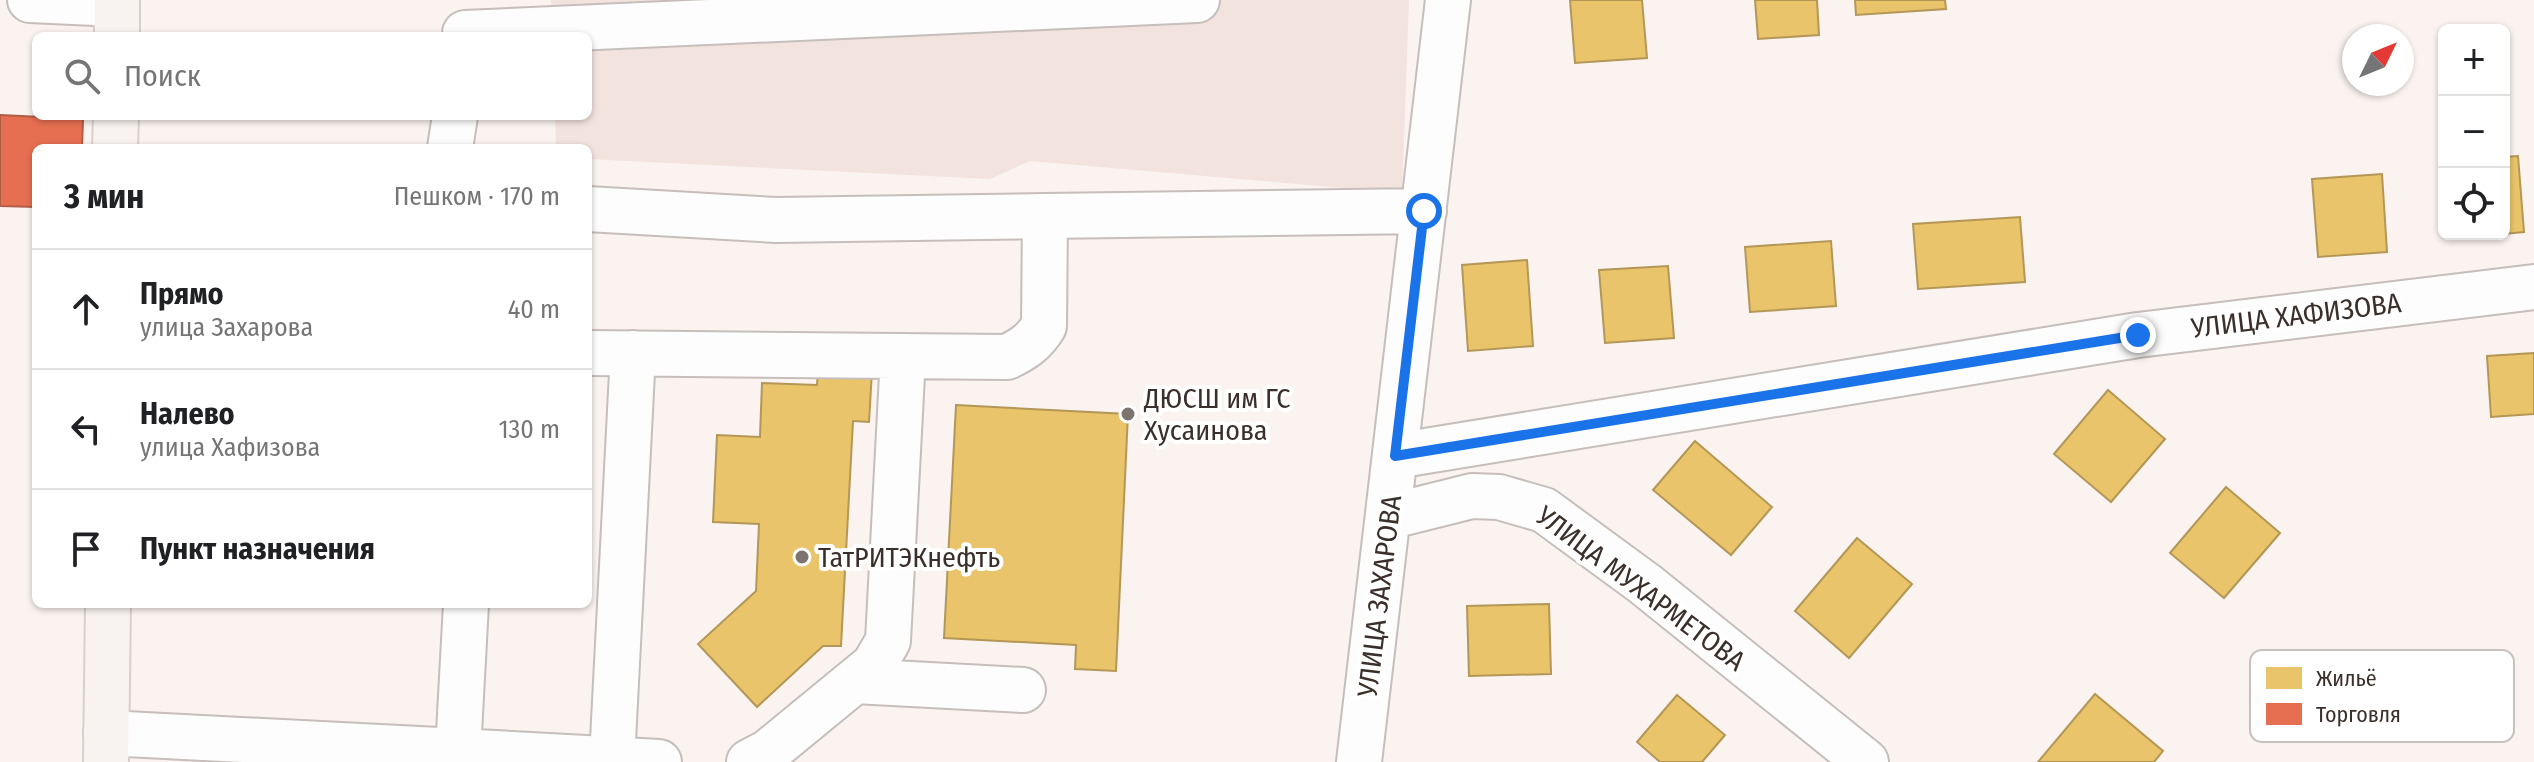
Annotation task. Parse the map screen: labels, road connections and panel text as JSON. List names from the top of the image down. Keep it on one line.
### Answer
{"streets":{"street":["УЛИЦА ХАФИЗОВА","УЛИЦА МУХАРМЕТОВА","УЛИЦА ЗАХАРОВА"]},"crossings":[["УЛИЦА ХАФИЗОВА","УЛИЦА ЗАХАРОВА"],["УЛИЦА МУХАРМЕТОВА","УЛИЦА ЗАХАРОВА"]],"places":["ДЮСШ им ГС Хусаинова","ТатРИТЭКнефть"],"legend":["Жильё","Торговля"],"north":"top right","page":{"map_buttons":["+","−"],"search":"Поиск","heading":["3 мин","Пешком · 170 m"],"list":[["Прямо","улица Захарова","40 m"],["Налево","улица Хафизова","130 m"],"Пункт назначения"]}}
